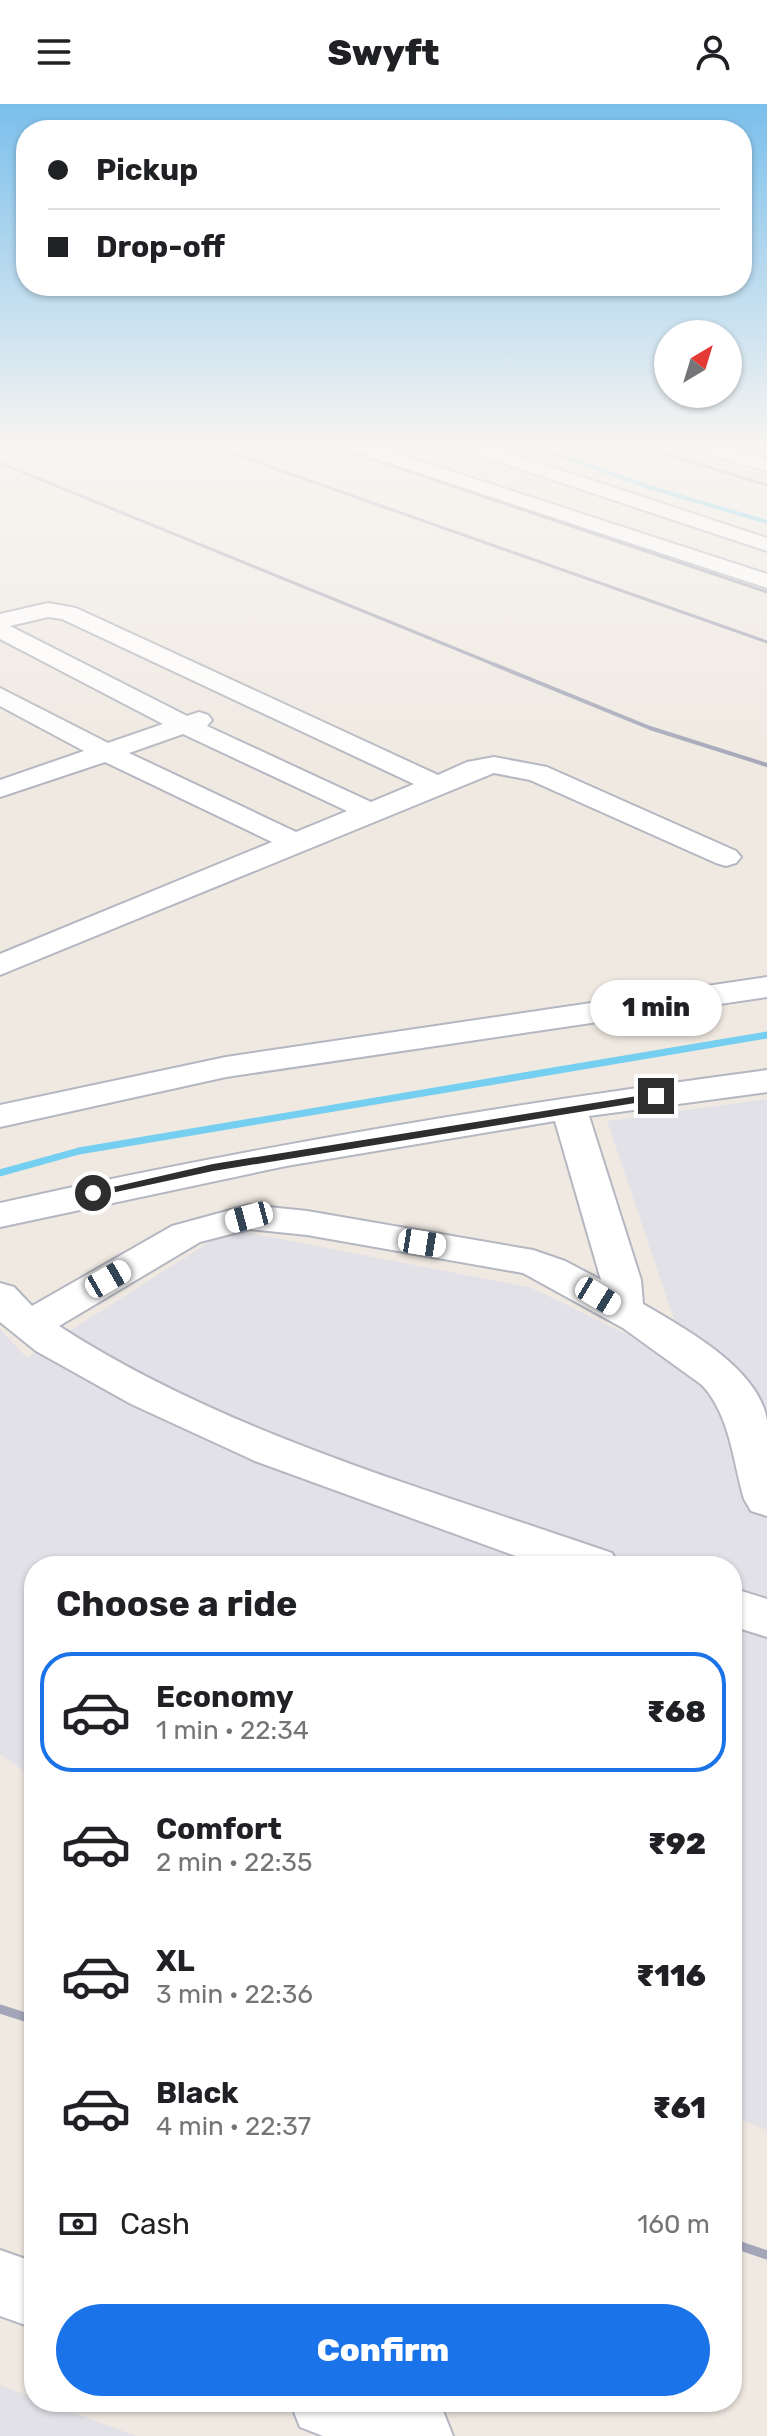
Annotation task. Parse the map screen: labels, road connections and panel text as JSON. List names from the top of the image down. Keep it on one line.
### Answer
{"north":"top right","page":{"header":"Swyft","banner":["Pickup","Drop-off"],"bubble":"1 min","heading":"Choose a ride","list":[{"name":"Economy","note":"1 min · 22:34","value":"₹68"},{"name":"Comfort","note":"2 min · 22:35","value":"₹92"},{"name":"XL","note":"3 min · 22:36","value":"₹116"},{"name":"Black","note":"4 min · 22:37","value":"₹61"}],"pay":["Cash","160 m"],"buttons":"Confirm"}}
